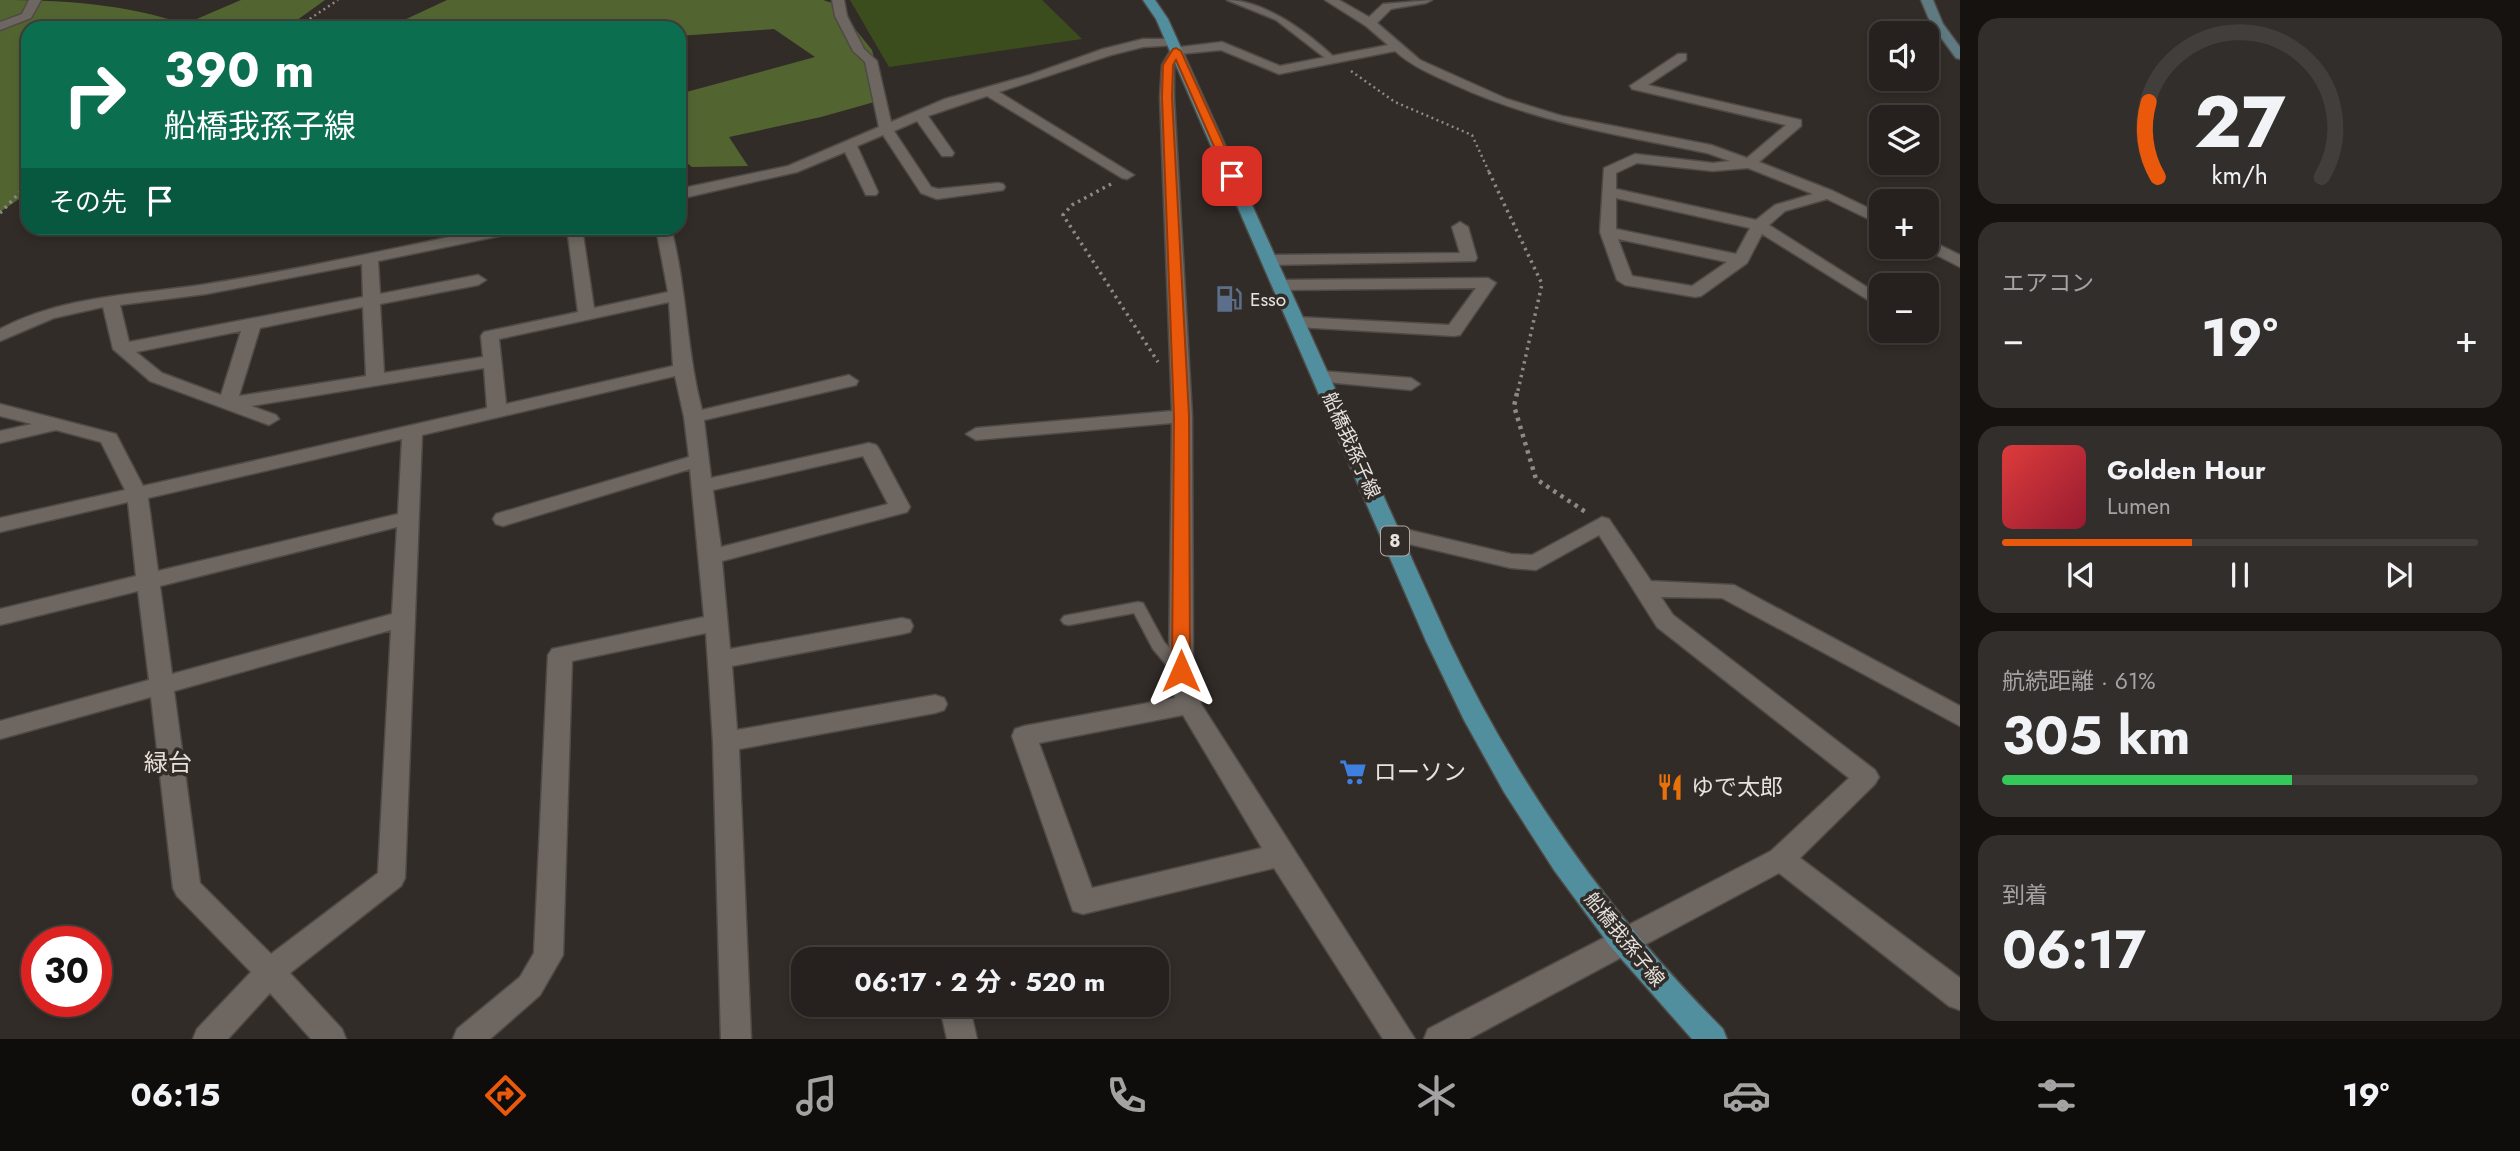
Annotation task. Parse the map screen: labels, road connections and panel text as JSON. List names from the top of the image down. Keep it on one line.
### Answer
{"streets":{"main road":["船橋我孫子線","8"]},"districts":["緑台"],"places":{"fuel station":["Esso"],"supermarket":["ローソン"],"restaurant":["ゆで太郎"]},"page":{"map_buttons":["+","−"],"turn":["390 m","船橋我孫子線"],"then":"その先","tile":["エアコン",["航続距離 · 61%","305 km"],["到着","06:17"]],"heat":["−","19°","+"],"song":["Golden Hour","Lumen"],"limit":"30","trip":"06:17 · 2 分 · 520 m","tabs":["06:15","19°"],"gauge":["27","km/h"]}}
